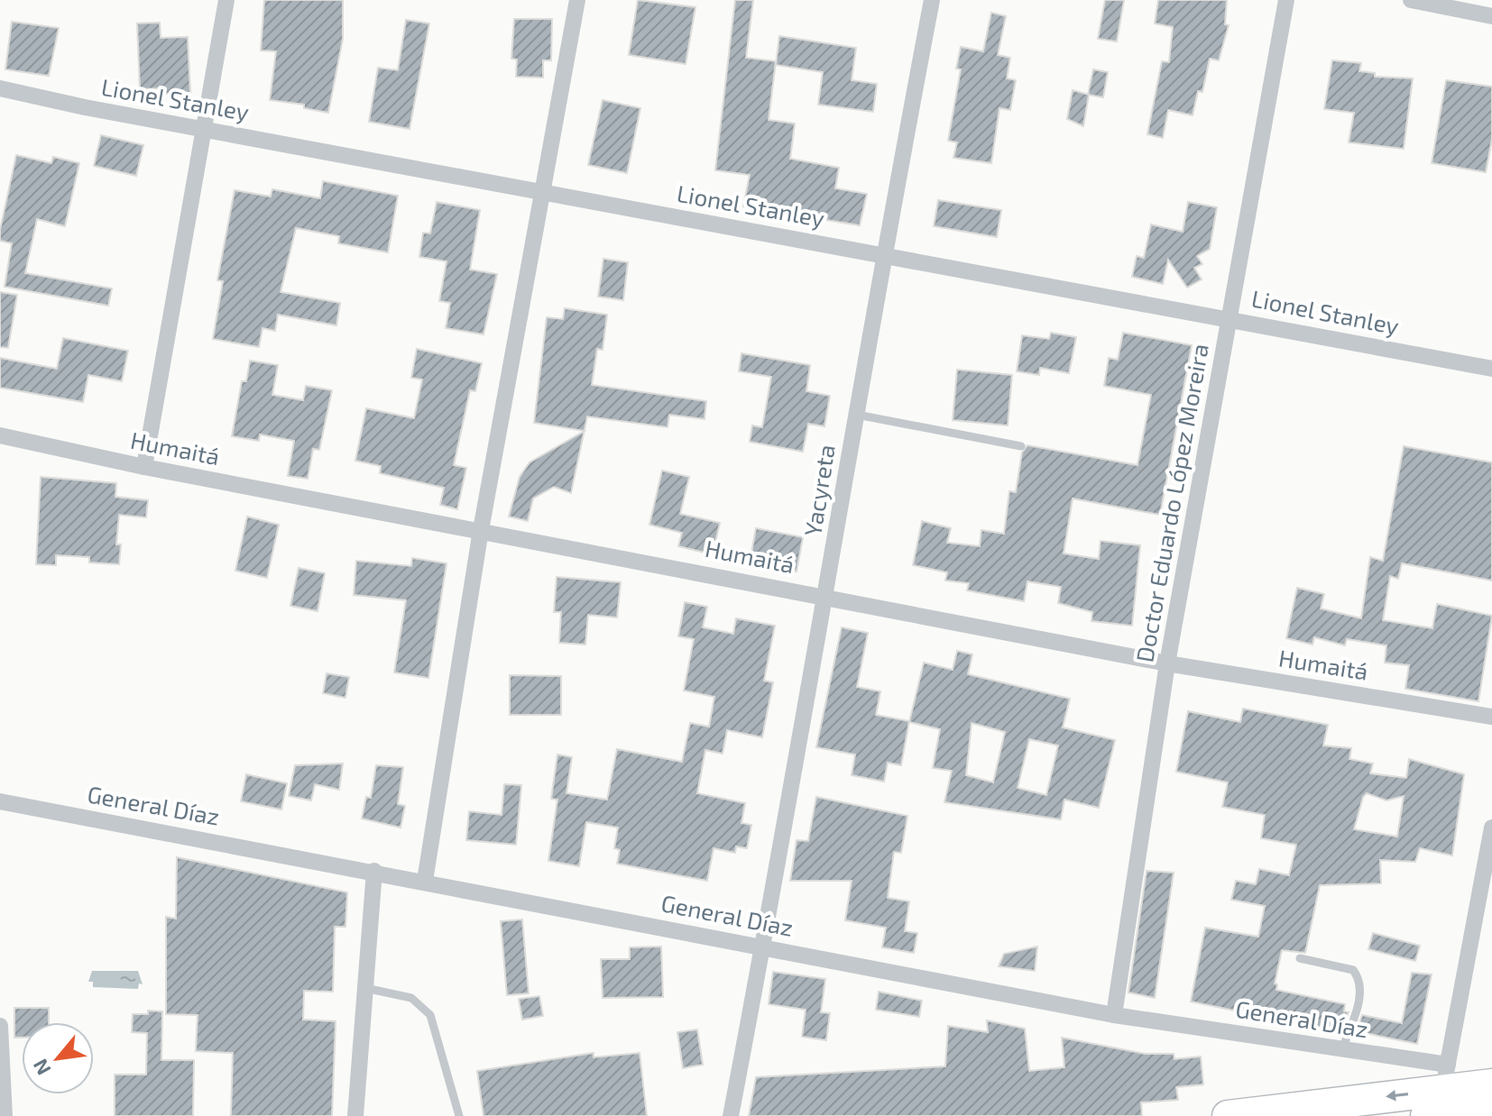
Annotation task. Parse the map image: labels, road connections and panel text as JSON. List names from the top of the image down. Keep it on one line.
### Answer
{"streets":{"street":["Lionel Stanley","Humaitá","Yacyreta","Doctor Eduardo López Moreira","General Díaz"]},"crossings":[["Lionel Stanley","Yacyreta"],["Lionel Stanley","Doctor Eduardo López Moreira"],["Humaitá","Yacyreta"],["Humaitá","Doctor Eduardo López Moreira"],["Yacyreta","General Díaz"],["Doctor Eduardo López Moreira","General Díaz"]],"north":"bottom left"}
